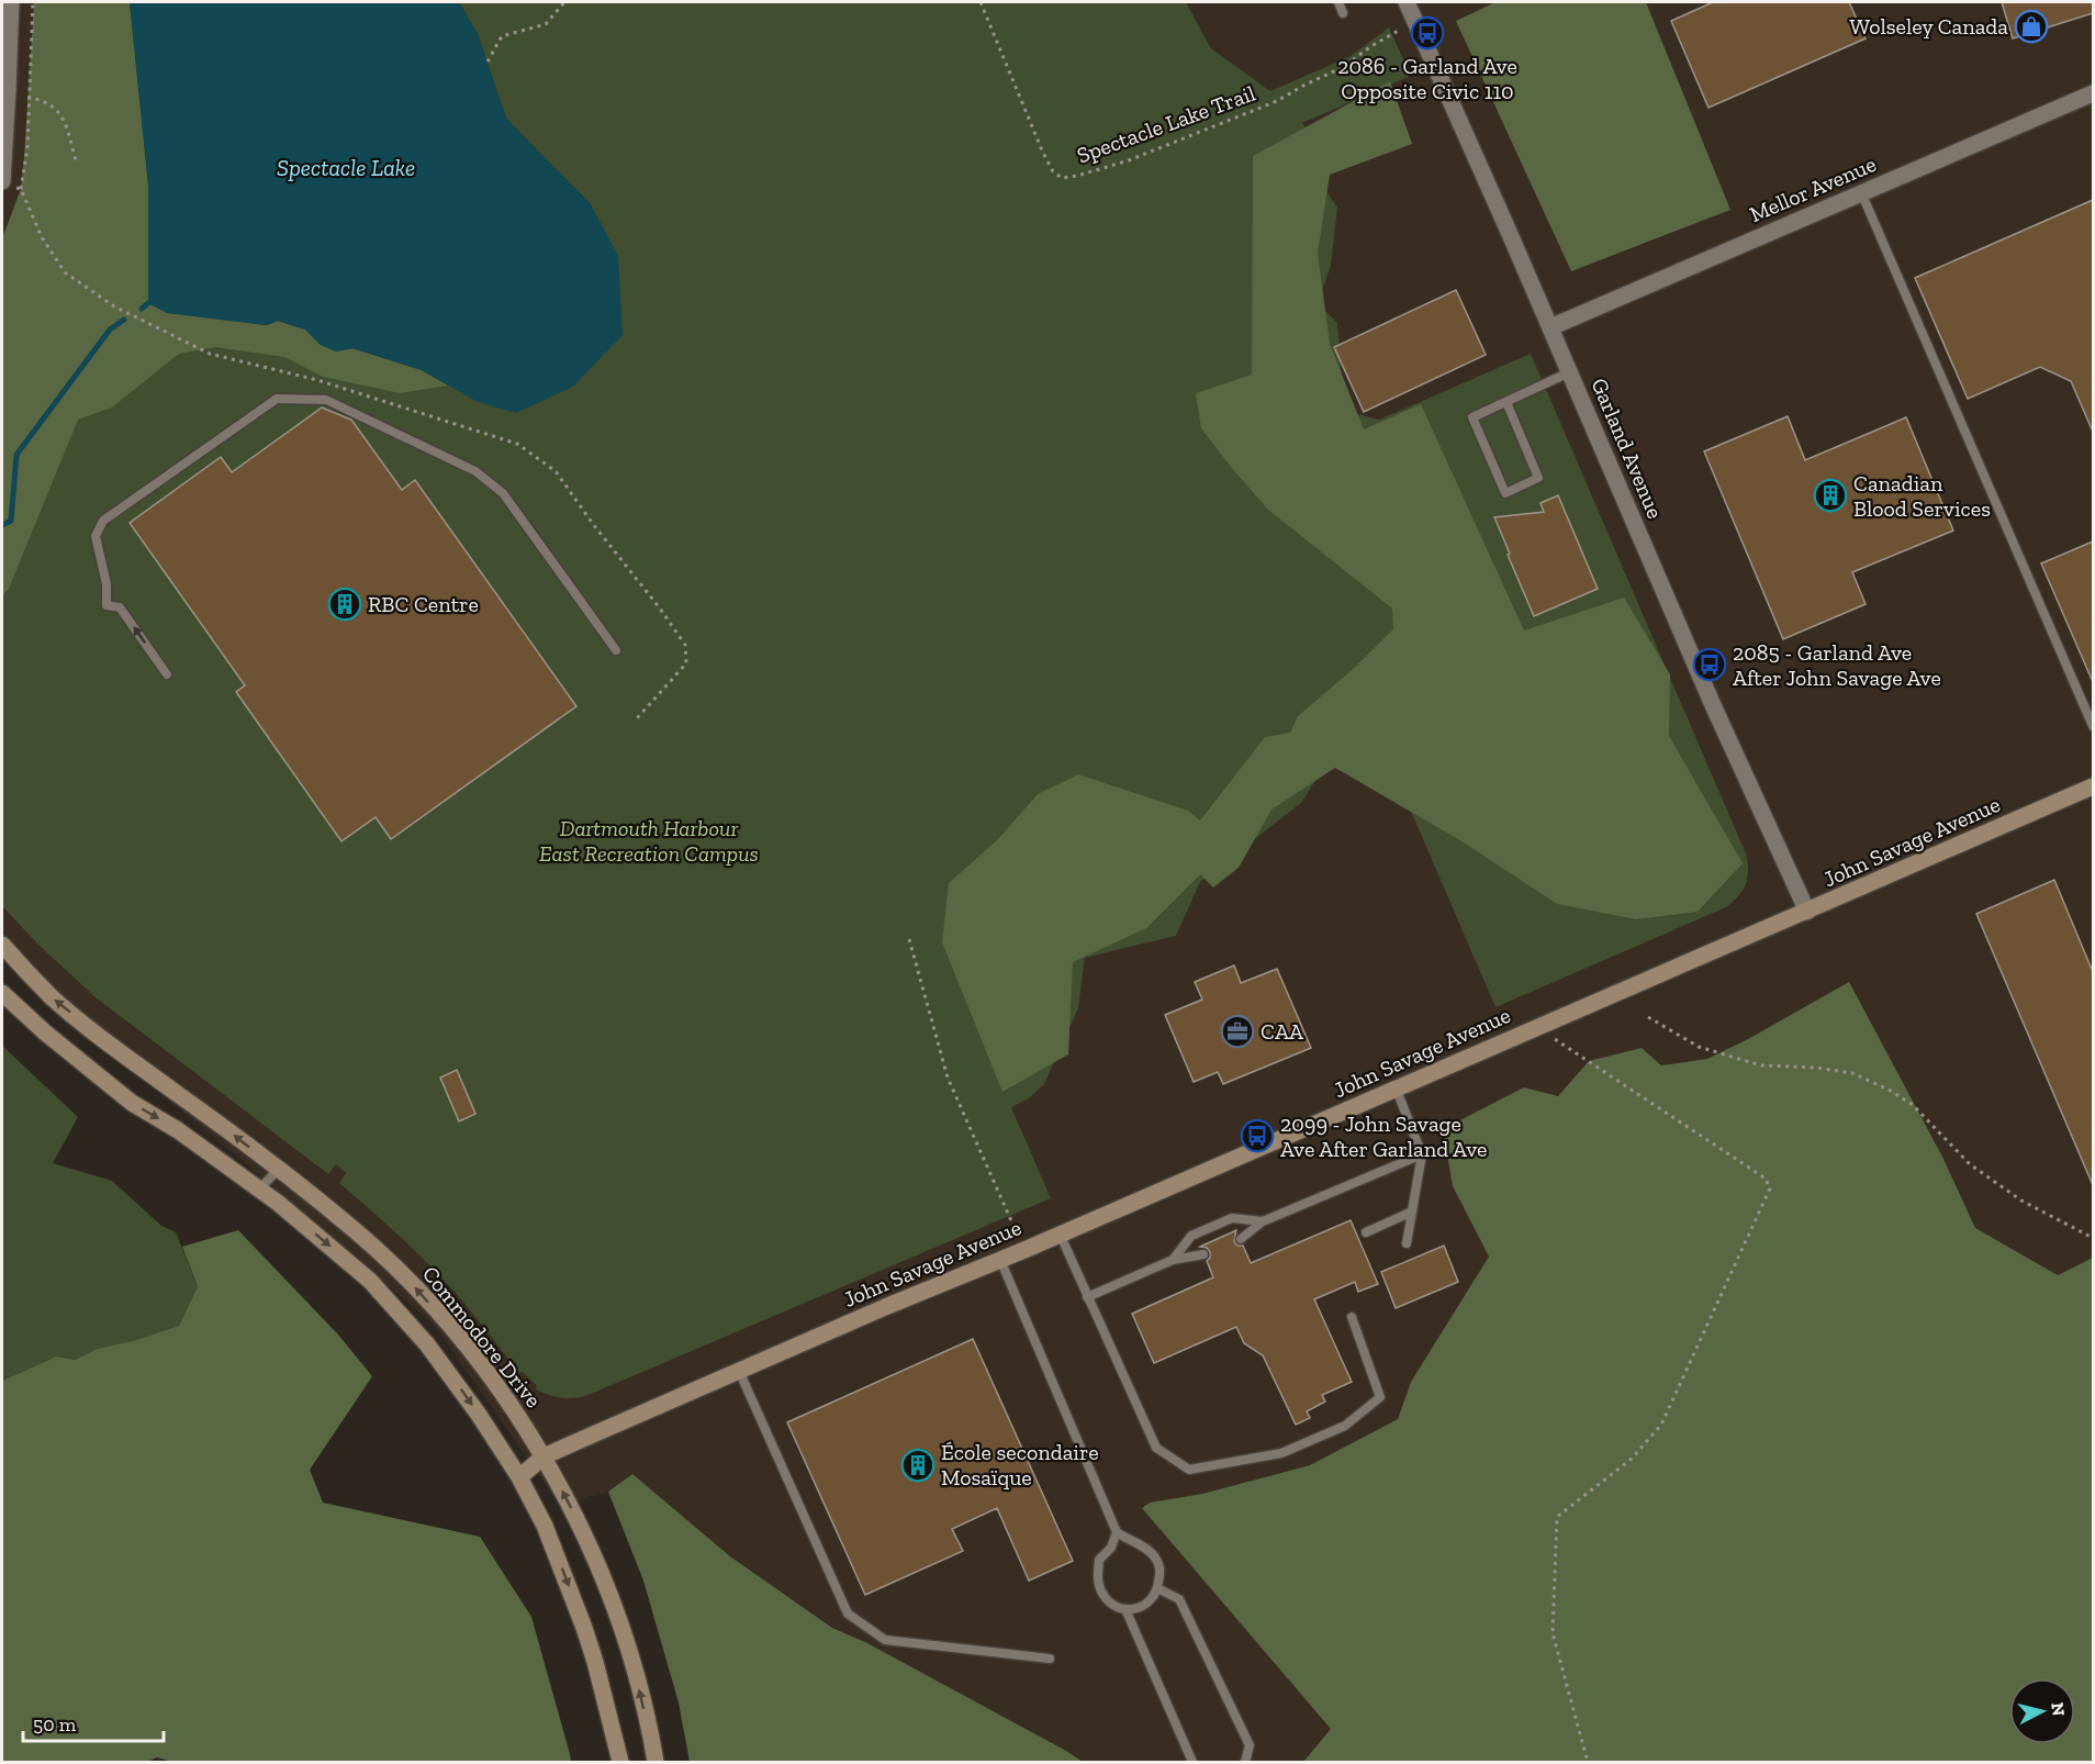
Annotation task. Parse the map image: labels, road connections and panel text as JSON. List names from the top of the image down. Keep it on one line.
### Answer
{"streets":{"main road":["John Savage Avenue","Commodore Drive"],"street":["Mellor Avenue","Garland Avenue"],"path":["Spectacle Lake Trail"]},"crossings":[["Spectacle Lake Trail","Garland Avenue"],["Mellor Avenue","Garland Avenue"],["Garland Avenue","John Savage Avenue"],["John Savage Avenue","Commodore Drive"]],"water":["Spectacle Lake"],"parks":["Dartmouth Harbour East Recreation Campus"],"places":{"shop":["Wolseley Canada"],"bus stop":["2086 - Garland Ave Opposite Civic 110","2085 - Garland Ave After John Savage Ave","2099 - John Savage Ave After Garland Ave"],"building":["Canadian Blood Services","RBC Centre","École secondaire Mosaïque"],"office":["CAA"]},"scale_bar":"50 m","north":"right"}
